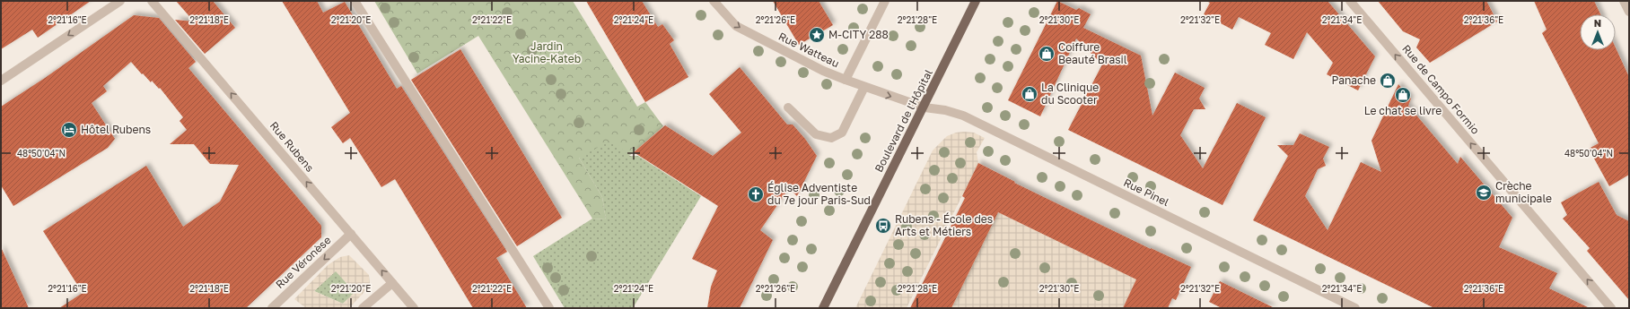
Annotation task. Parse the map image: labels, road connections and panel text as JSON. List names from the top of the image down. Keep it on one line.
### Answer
{"streets":{"main road":["Boulevard de l'Hôpital"],"street":["Rue Watteau","Rue de Campo Formio","Rue Rubens","Rue Pinel","Rue Véronèse"]},"crossings":[["Rue Watteau","Boulevard de l'Hôpital"],["Rue Watteau","Rue Pinel"],["Boulevard de l'Hôpital","Rue Pinel"],["Rue Rubens","Rue Véronèse"]],"one_way":["Rue Watteau","Rue de Campo Formio","Rue Rubens"],"parks":["Jardin Yacine-Kateb"],"places":{"place":["M-CITY 288"],"shop":["Coiffure Beauté Brasil","Panache","La Clinique du Scooter","Le chat se livre"],"hotel":["Hôtel Rubens"],"school or university":["Crèche municipale"],"church":["Église Adventiste du 7e jour Paris-Sud"],"bus stop":["Rubens - École des Arts et Métiers"]},"north":"top","coordinates":["2°21'16\"E","2°21'18\"E","2°21'20\"E","2°21'22\"E","2°21'24\"E","2°21'26\"E","2°21'28\"E","2°21'30\"E","2°21'32\"E","2°21'34\"E","2°21'36\"E","48°50'04\"N"]}
